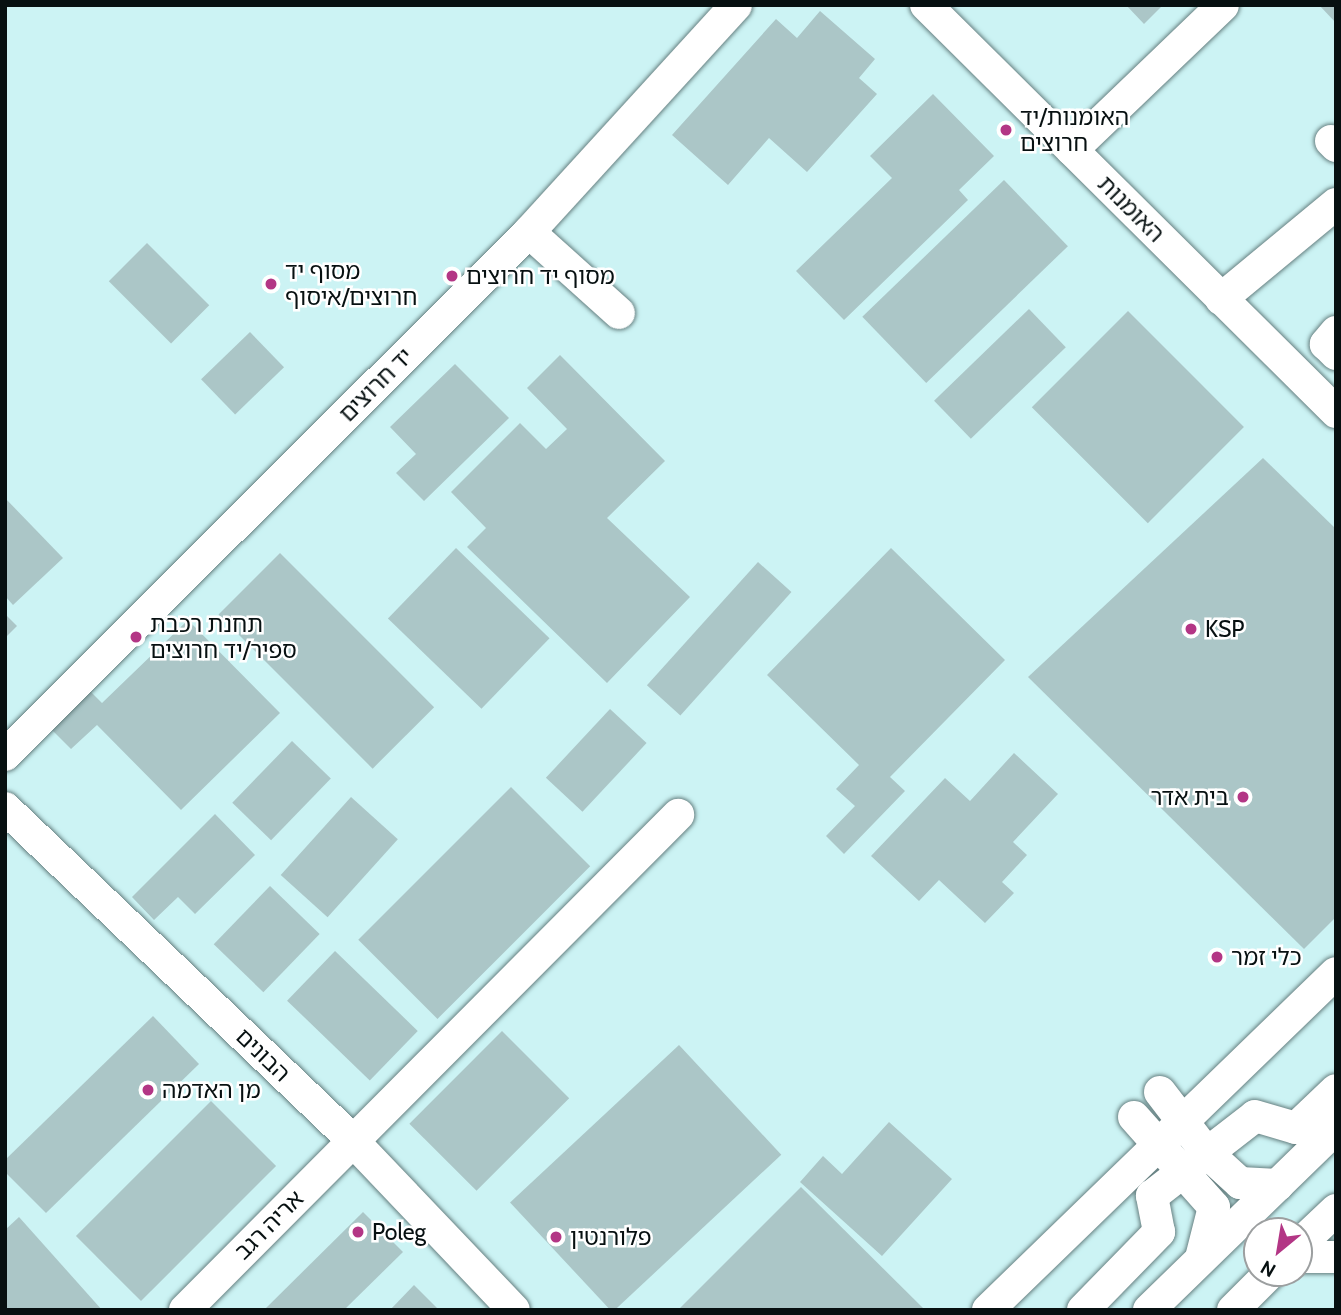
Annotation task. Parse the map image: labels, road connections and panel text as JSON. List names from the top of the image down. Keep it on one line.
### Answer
{"streets":{"street":["האומנות","יד חרוצים","הבונים","אריה רגב"]},"crossings":[["הבונים","אריה רגב"]],"places":["האומנות/יד חרוצים","מסוף יד חרוצים","מסוף יד חרוצים/איסוף","KSP","תחנת רכבת ספיר/יד חרוצים","בית אדר","כלי זמר","מן האדמה","Poleg","פלורנטין"],"north":"bottom left"}
